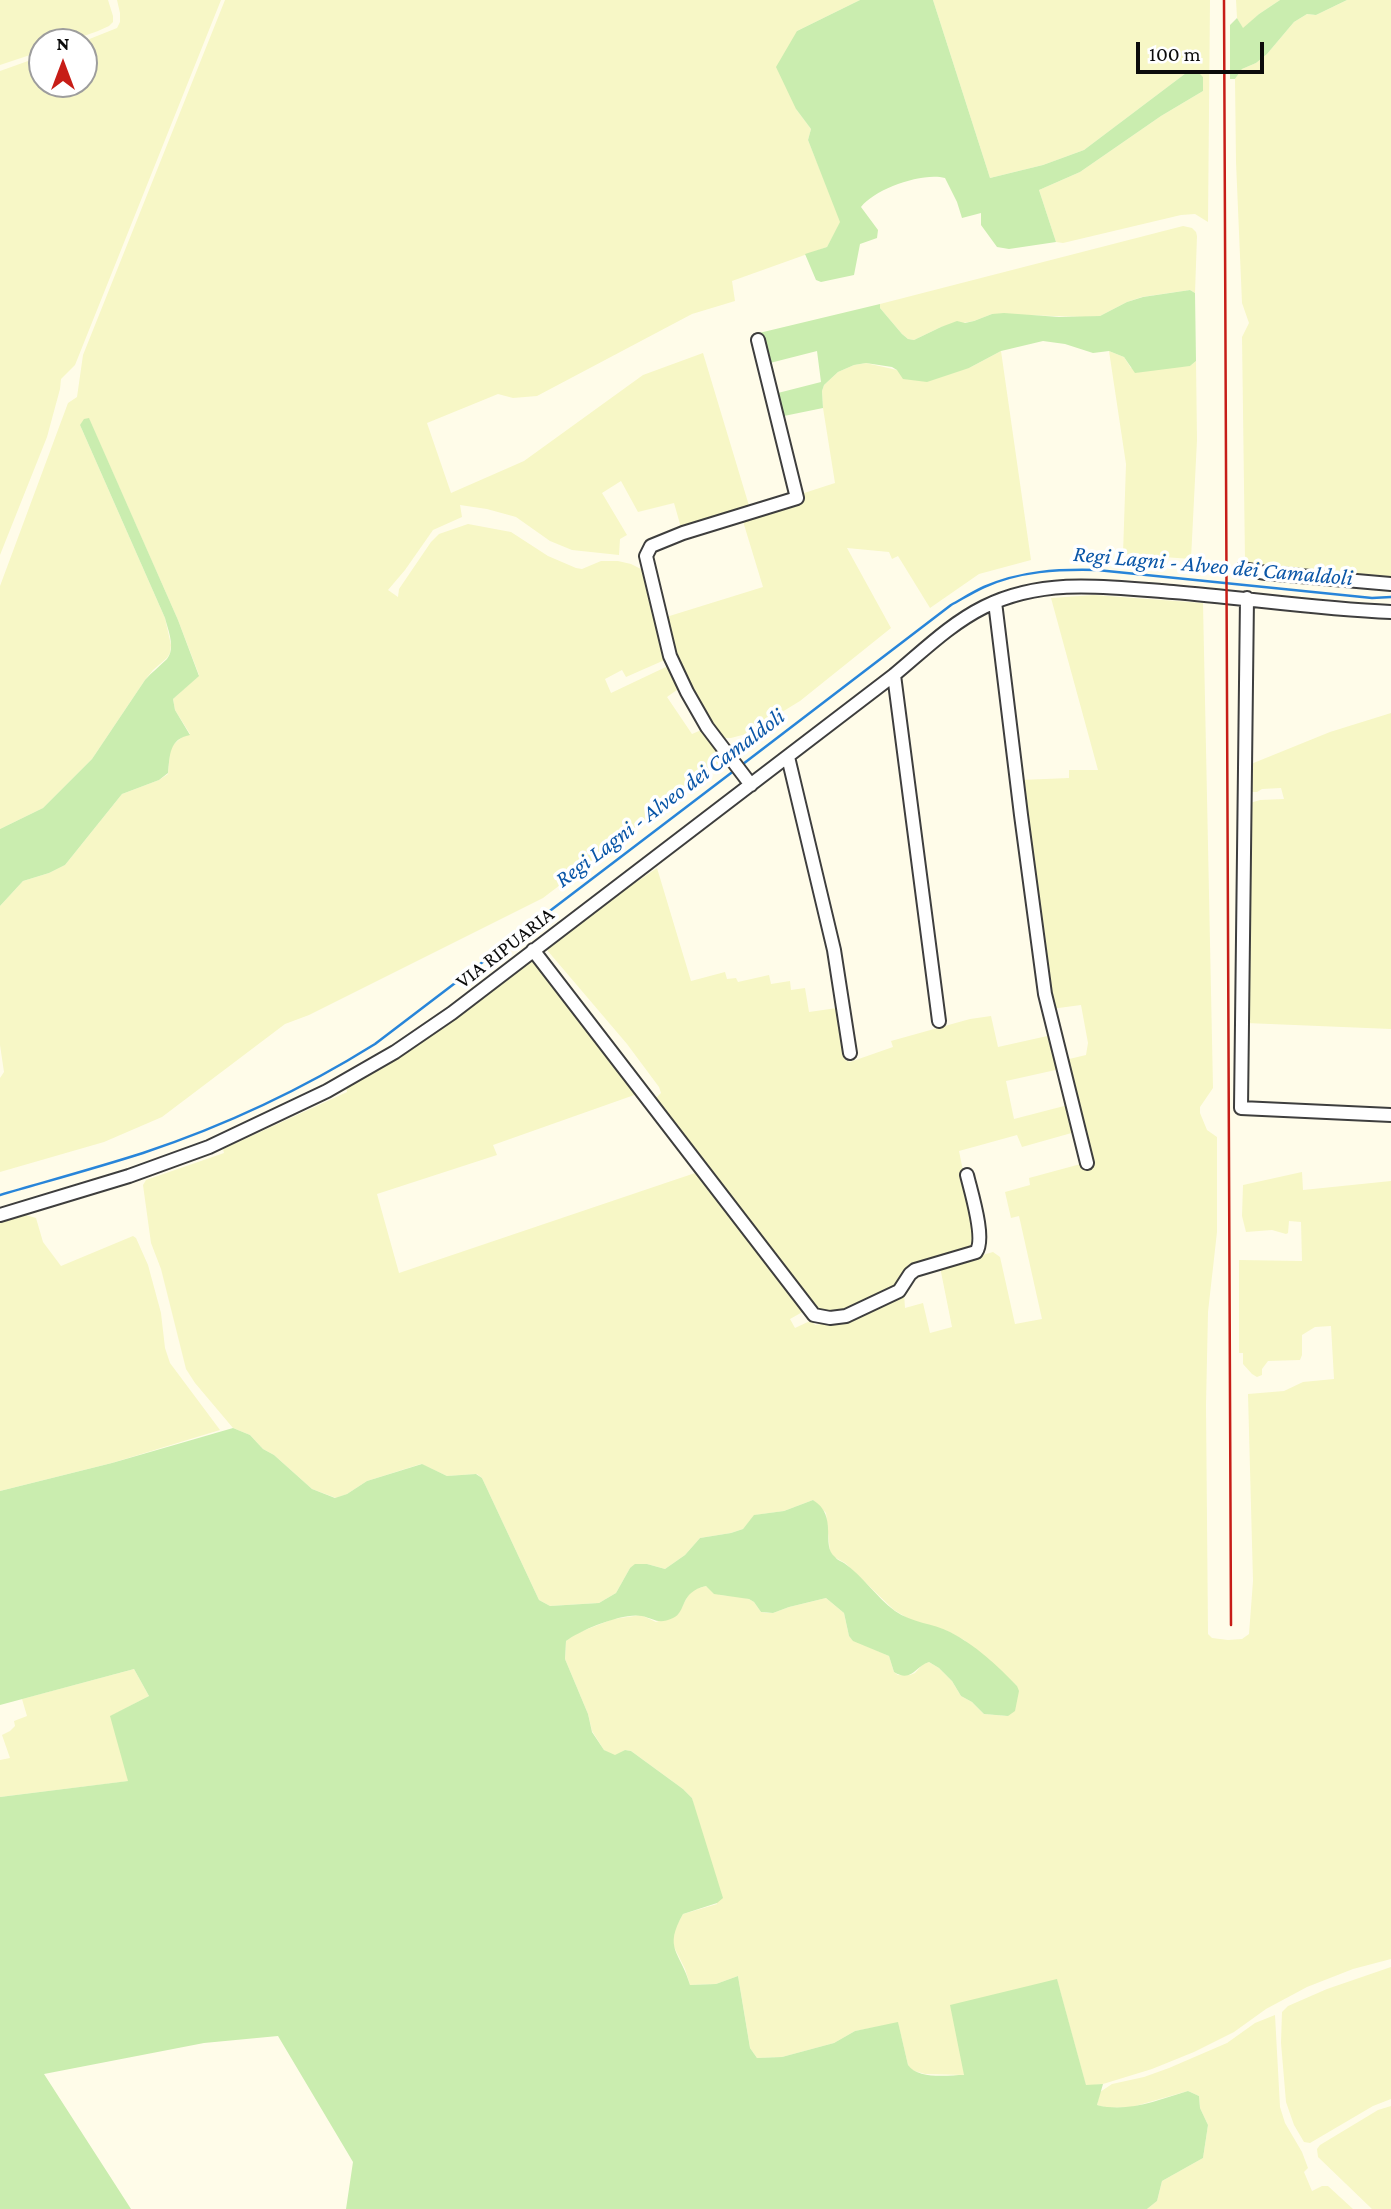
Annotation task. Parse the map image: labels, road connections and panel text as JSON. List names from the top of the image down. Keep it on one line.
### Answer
{"streets":{"street":["VIA RIPUARIA"]},"water":["Regi Lagni - Alveo dei Camaldoli"],"scale_bar":"100 m","north":"top"}
